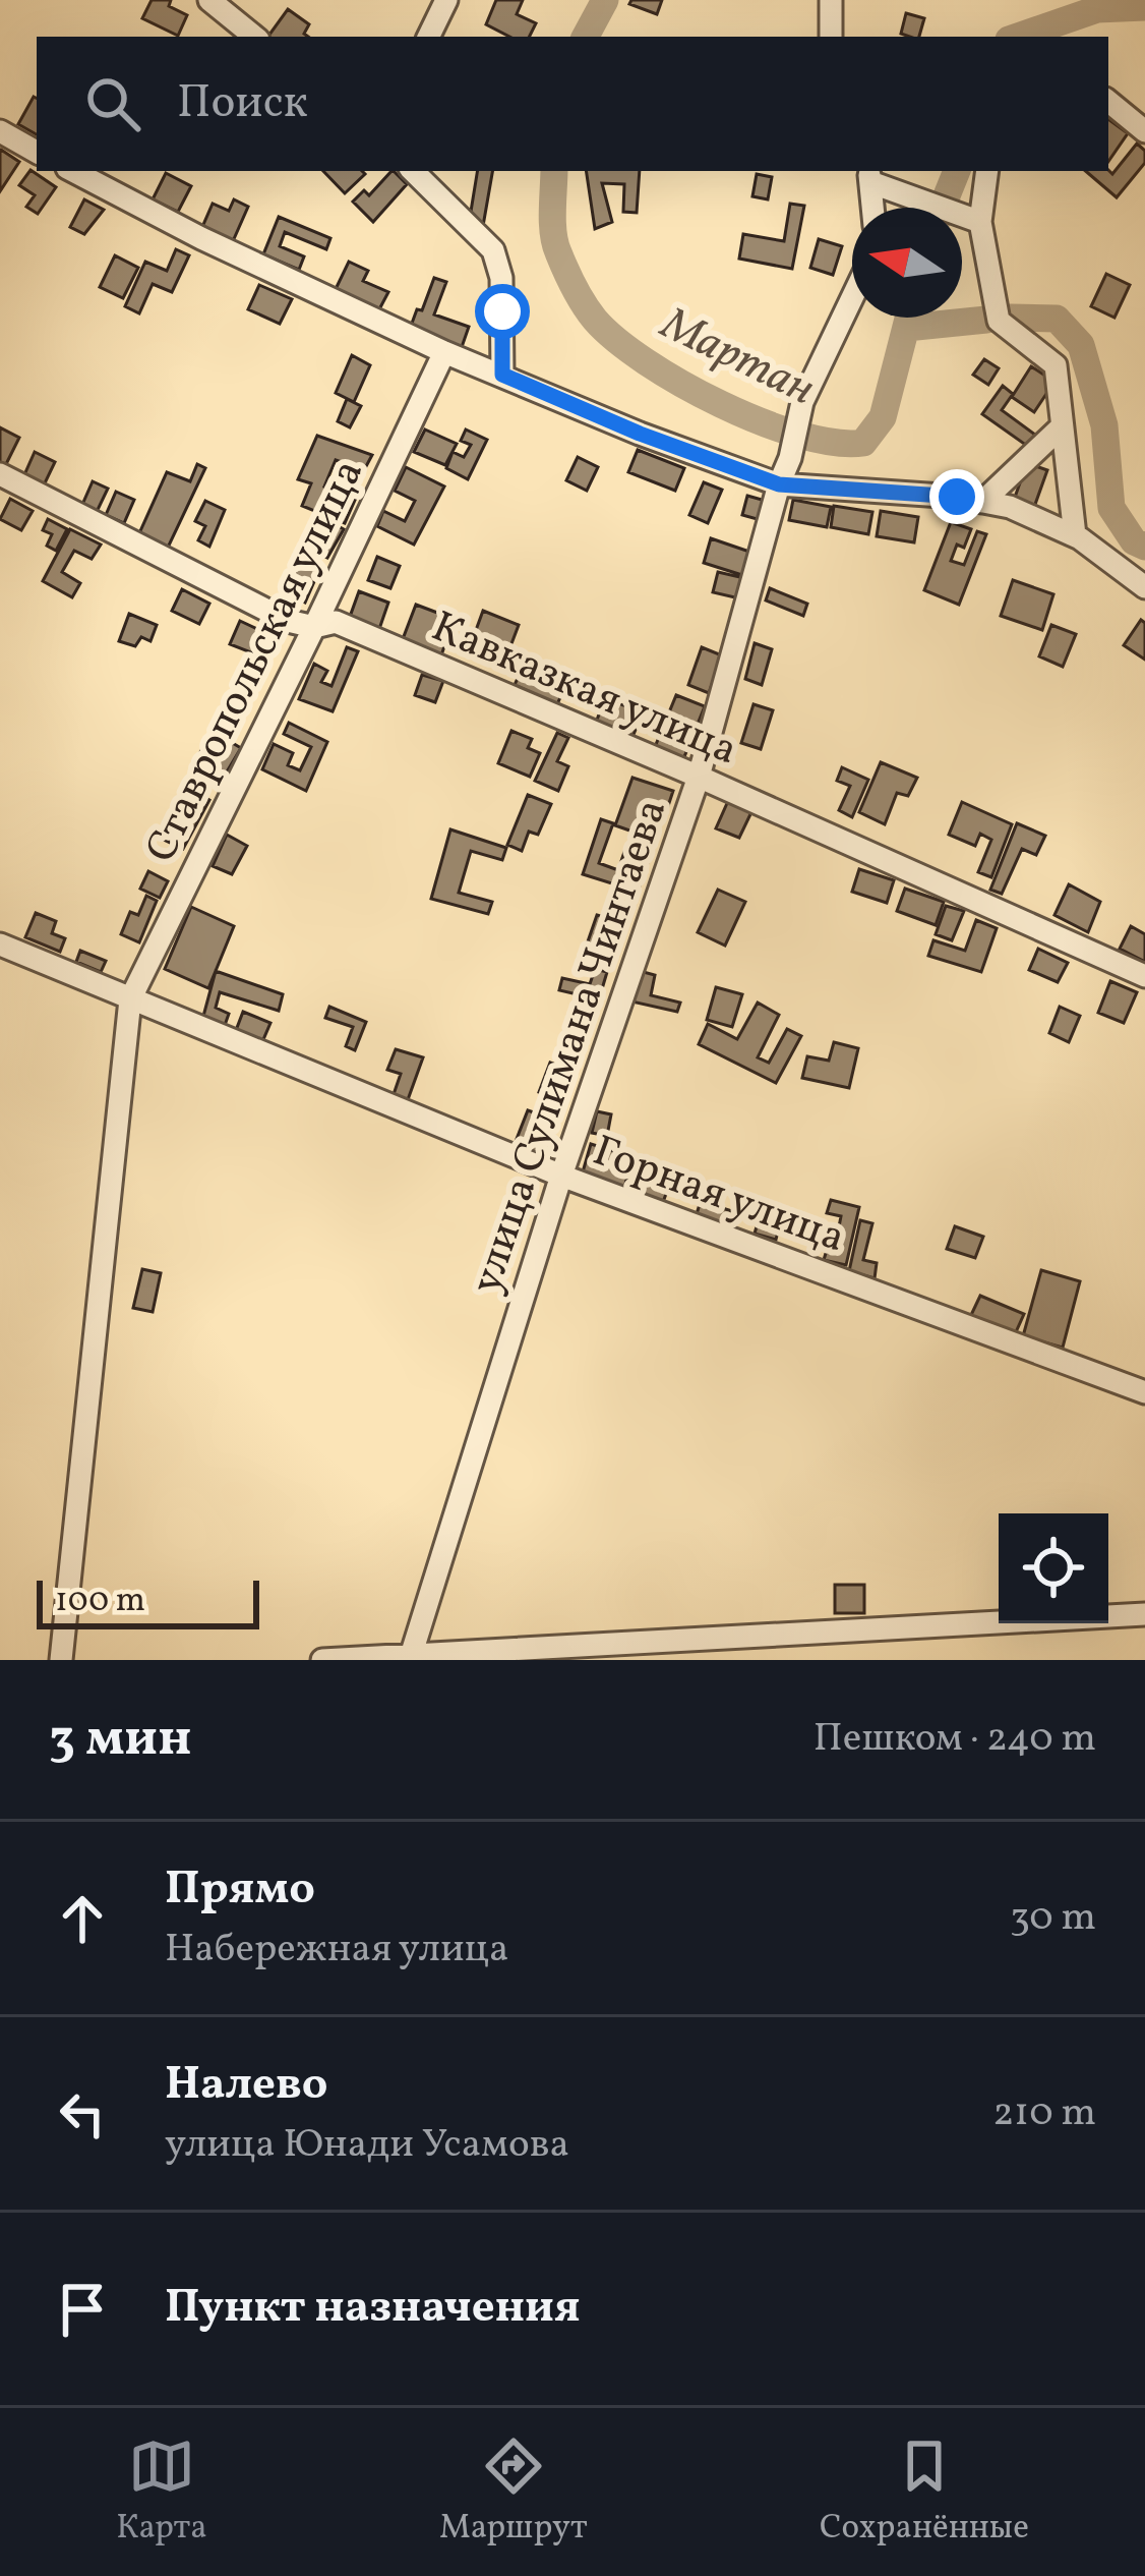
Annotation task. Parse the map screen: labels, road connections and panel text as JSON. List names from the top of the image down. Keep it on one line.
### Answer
{"streets":{"street":["Ставропольская улица","Кавказкая улица","улица Сулимана Чинтаева","Горная улица"]},"crossings":[["Ставропольская улица","Кавказкая улица"],["Ставропольская улица","Горная улица"],["Кавказкая улица","улица Сулимана Чинтаева"],["улица Сулимана Чинтаева","Горная улица"]],"water":["Мартан"],"scale_bar":"100 m","north":"left","page":{"search":"Поиск","scale":"100 m","heading":["3 мин","Пешком · 240 m"],"list":[["Прямо","Набережная улица","30 m"],["Налево","улица Юнади Усамова","210 m"],"Пункт назначения"],"nav":["Карта","Маршрут","Сохранённые"]}}
